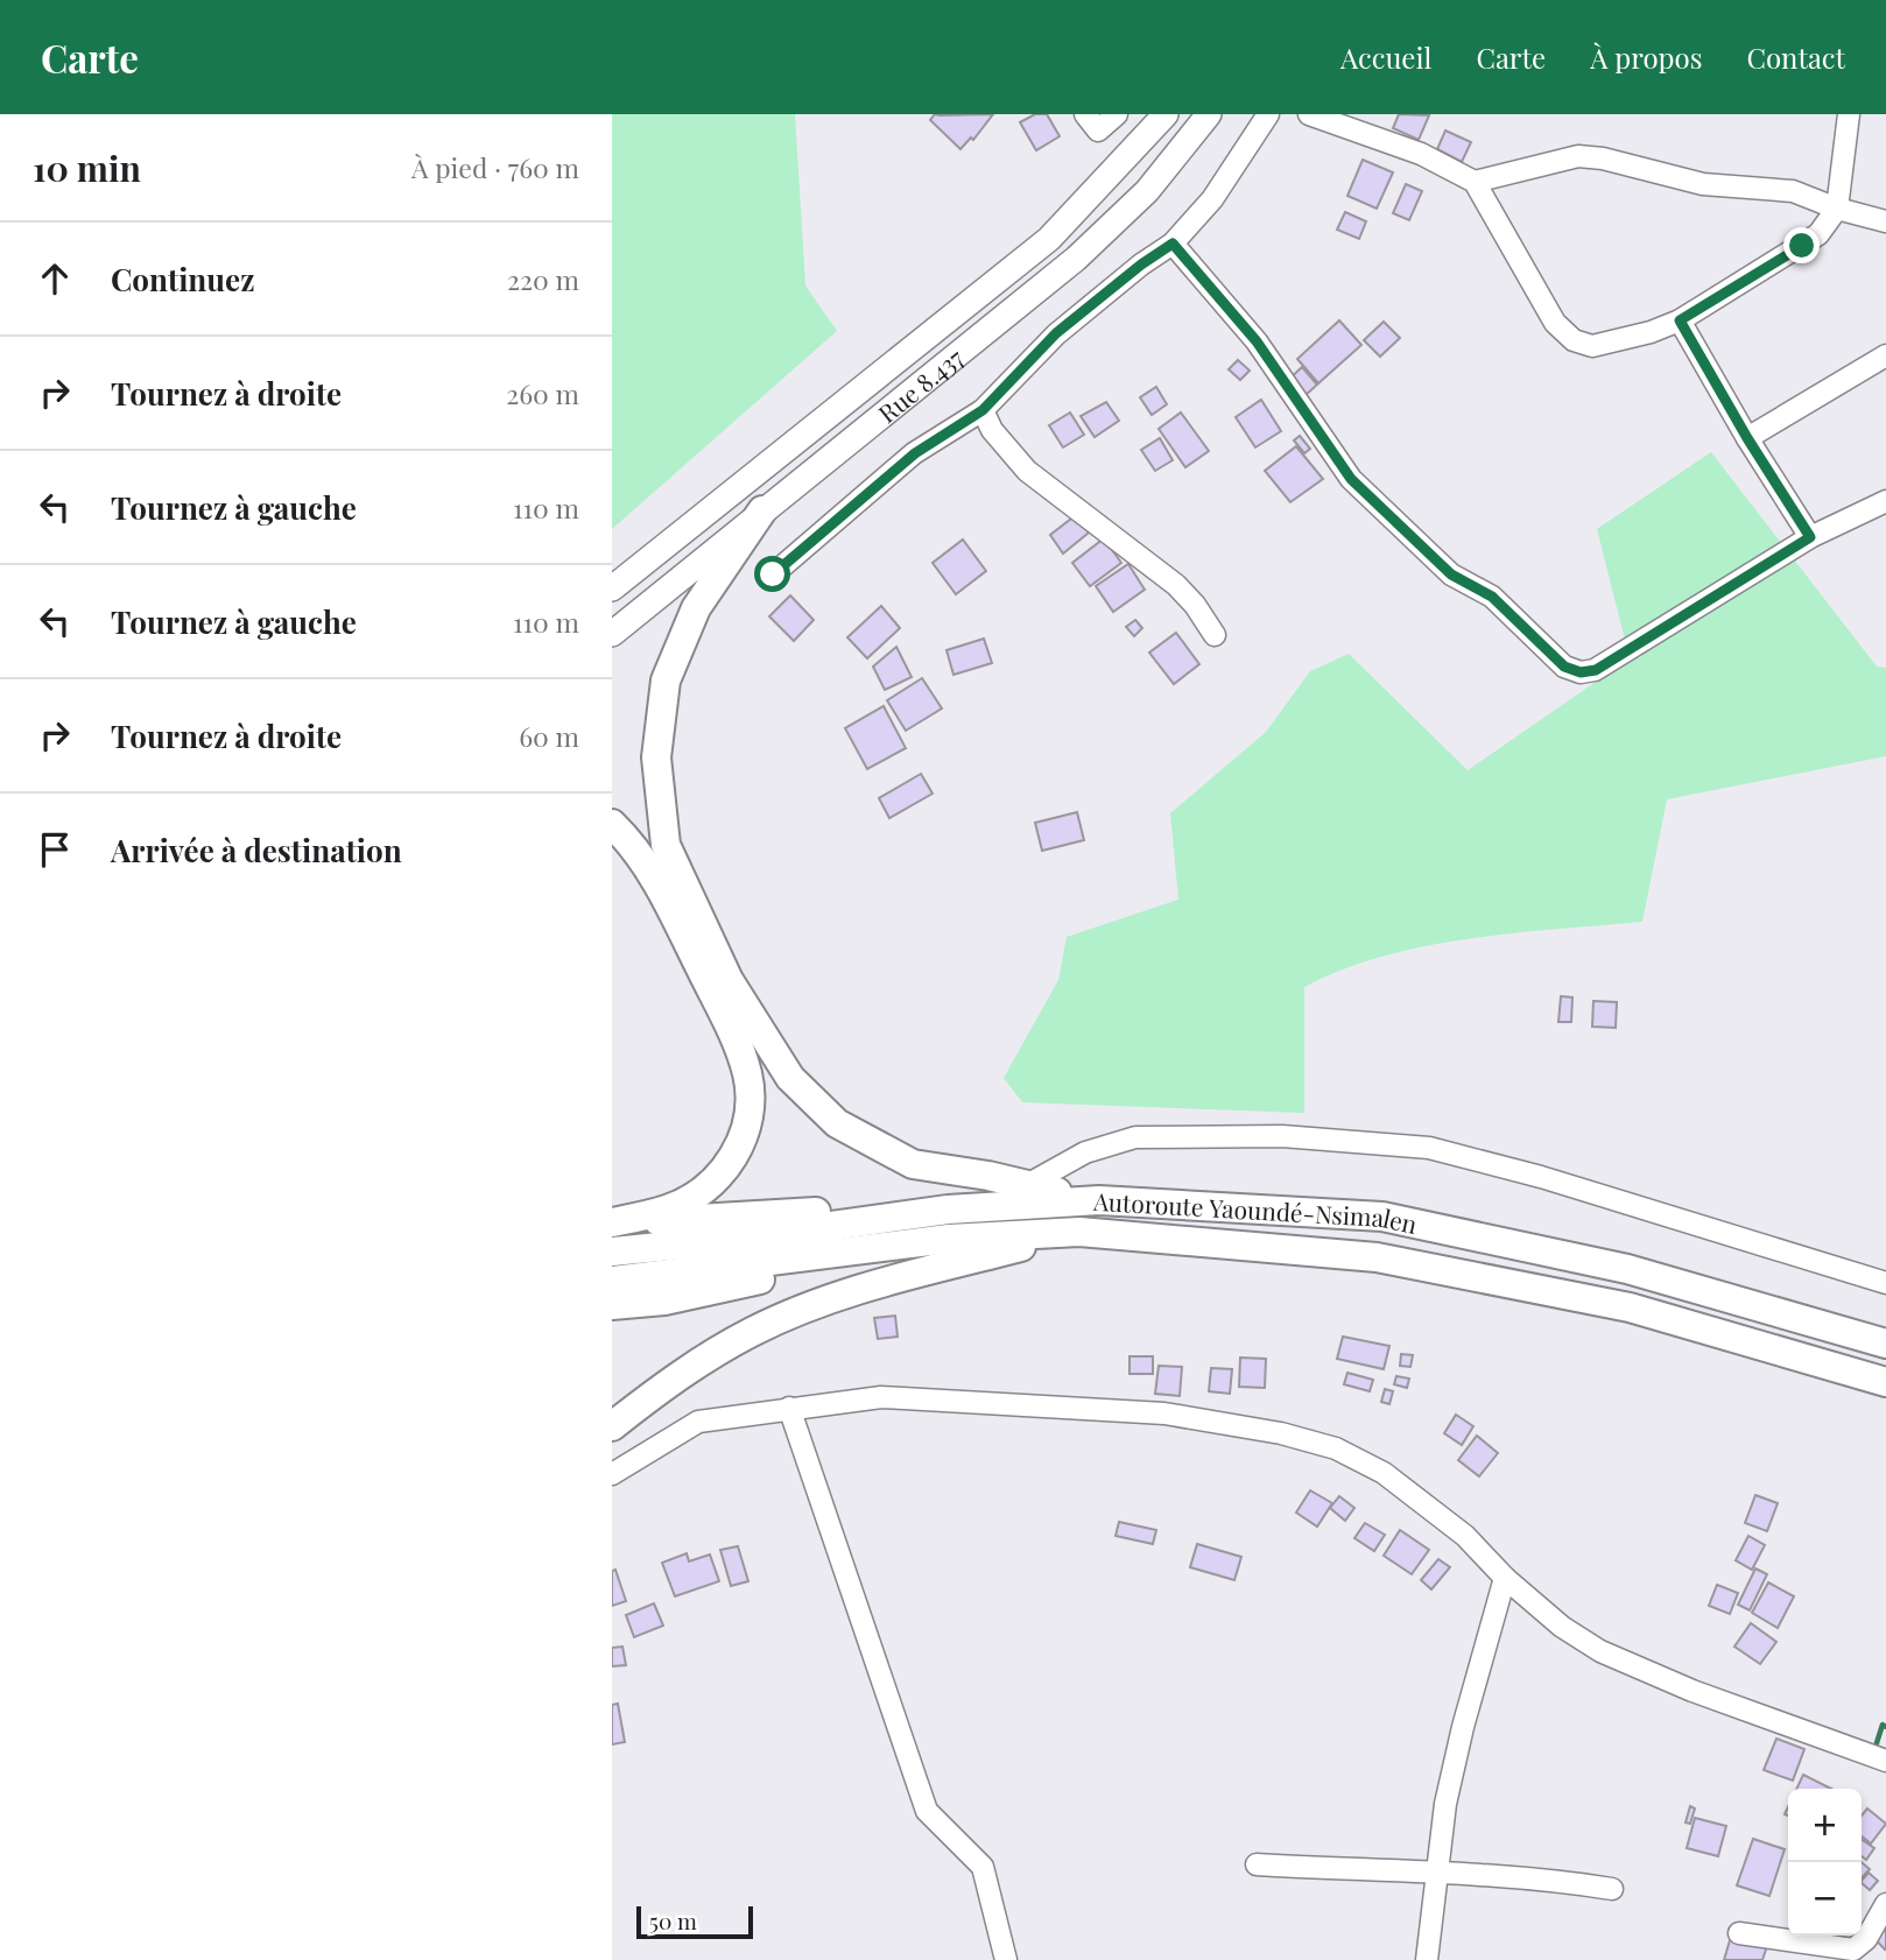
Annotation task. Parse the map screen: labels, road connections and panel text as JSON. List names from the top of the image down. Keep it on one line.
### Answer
{"streets":{"highway":["Autoroute Yaoundé-Nsimalen"],"main road":["Rue 8.437"]},"scale_bar":"50 m","page":{"header":"Carte","nav":["Accueil","Carte","À propos","Contact"],"heading":["10 min","À pied · 760 m"],"list":[["Continuez","220 m"],["Tournez à droite","260 m"],["Tournez à gauche","110 m"],["Tournez à gauche","110 m"],["Tournez à droite","60 m"],"Arrivée à destination"],"map_buttons":["+","−"],"scale":"50 m"}}
